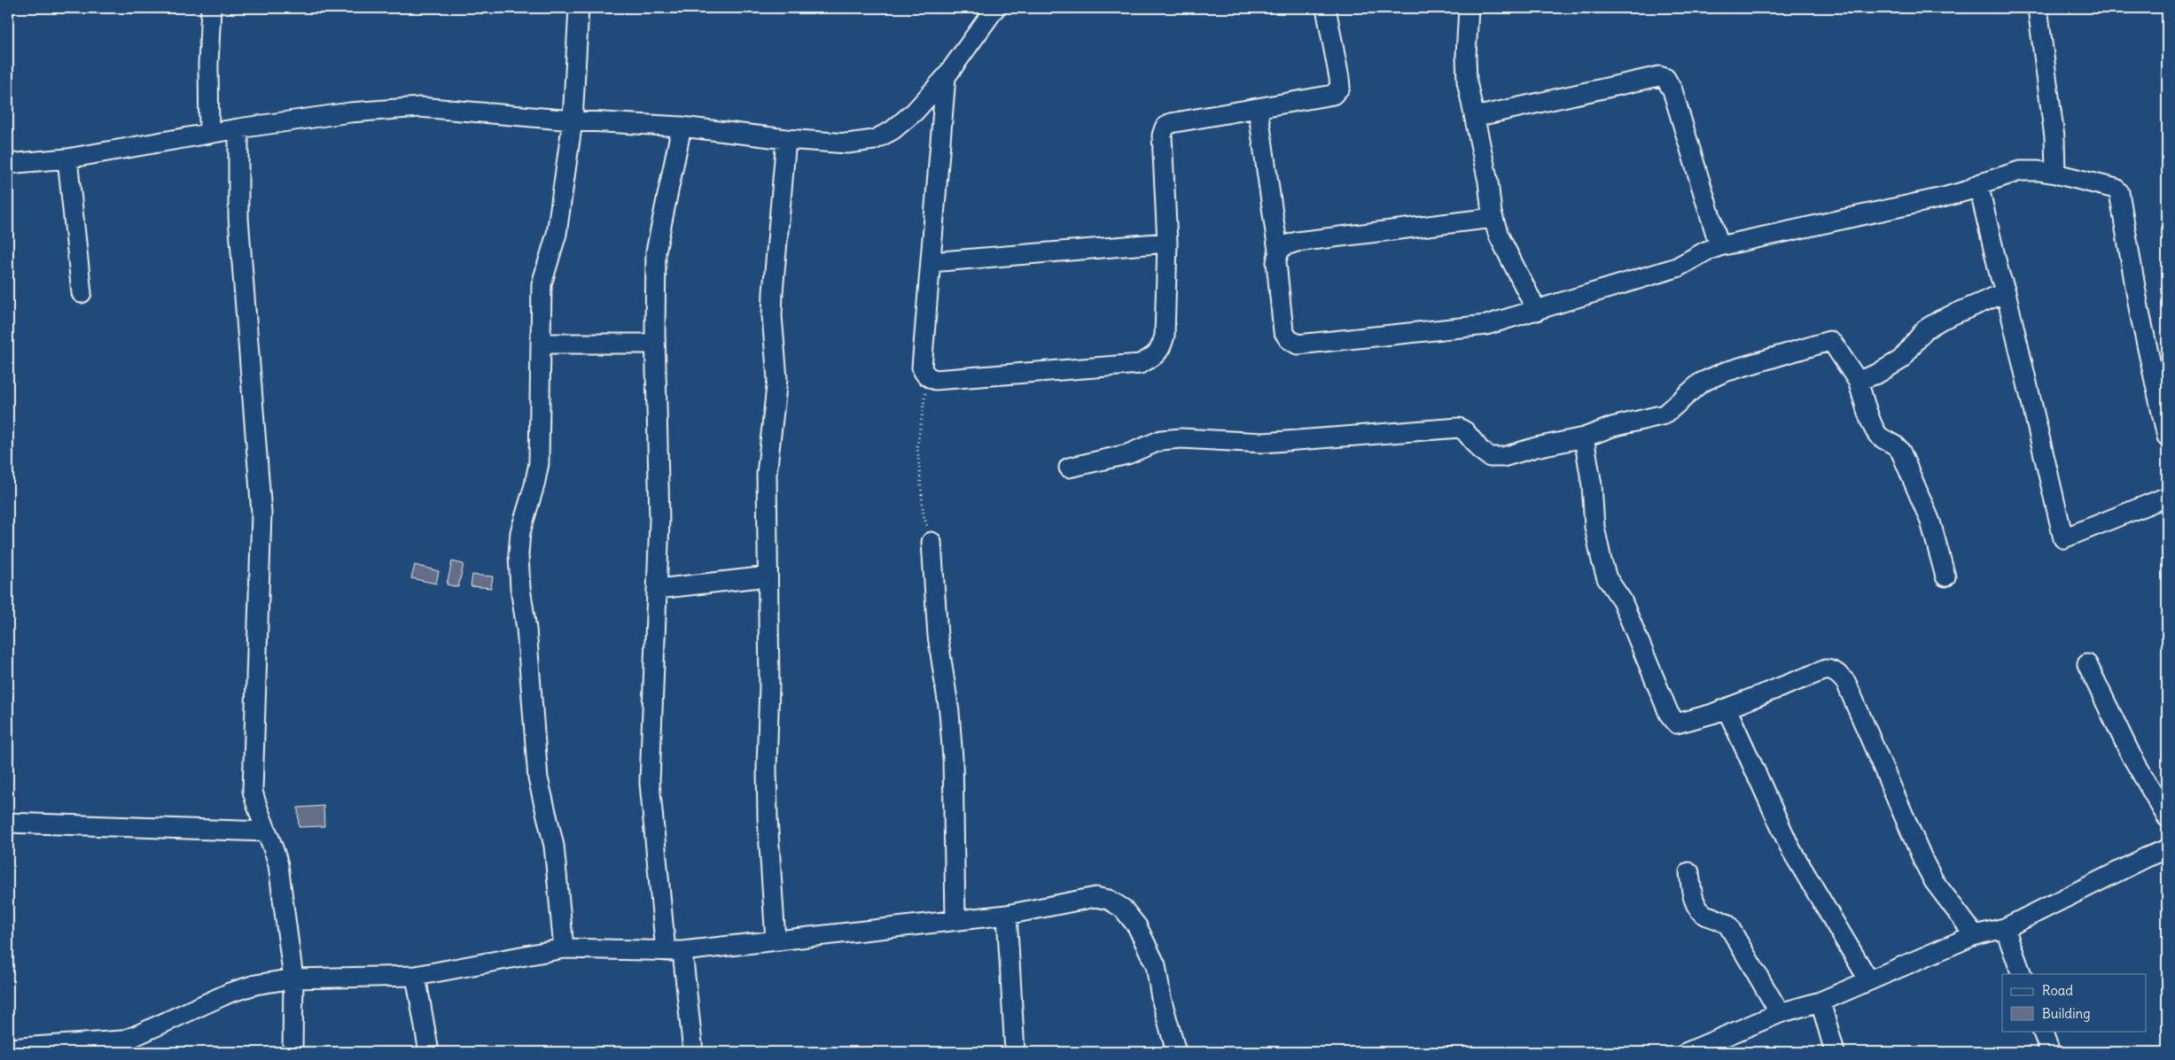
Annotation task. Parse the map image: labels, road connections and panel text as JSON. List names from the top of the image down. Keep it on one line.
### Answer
{"legend":["Road","Building"]}
